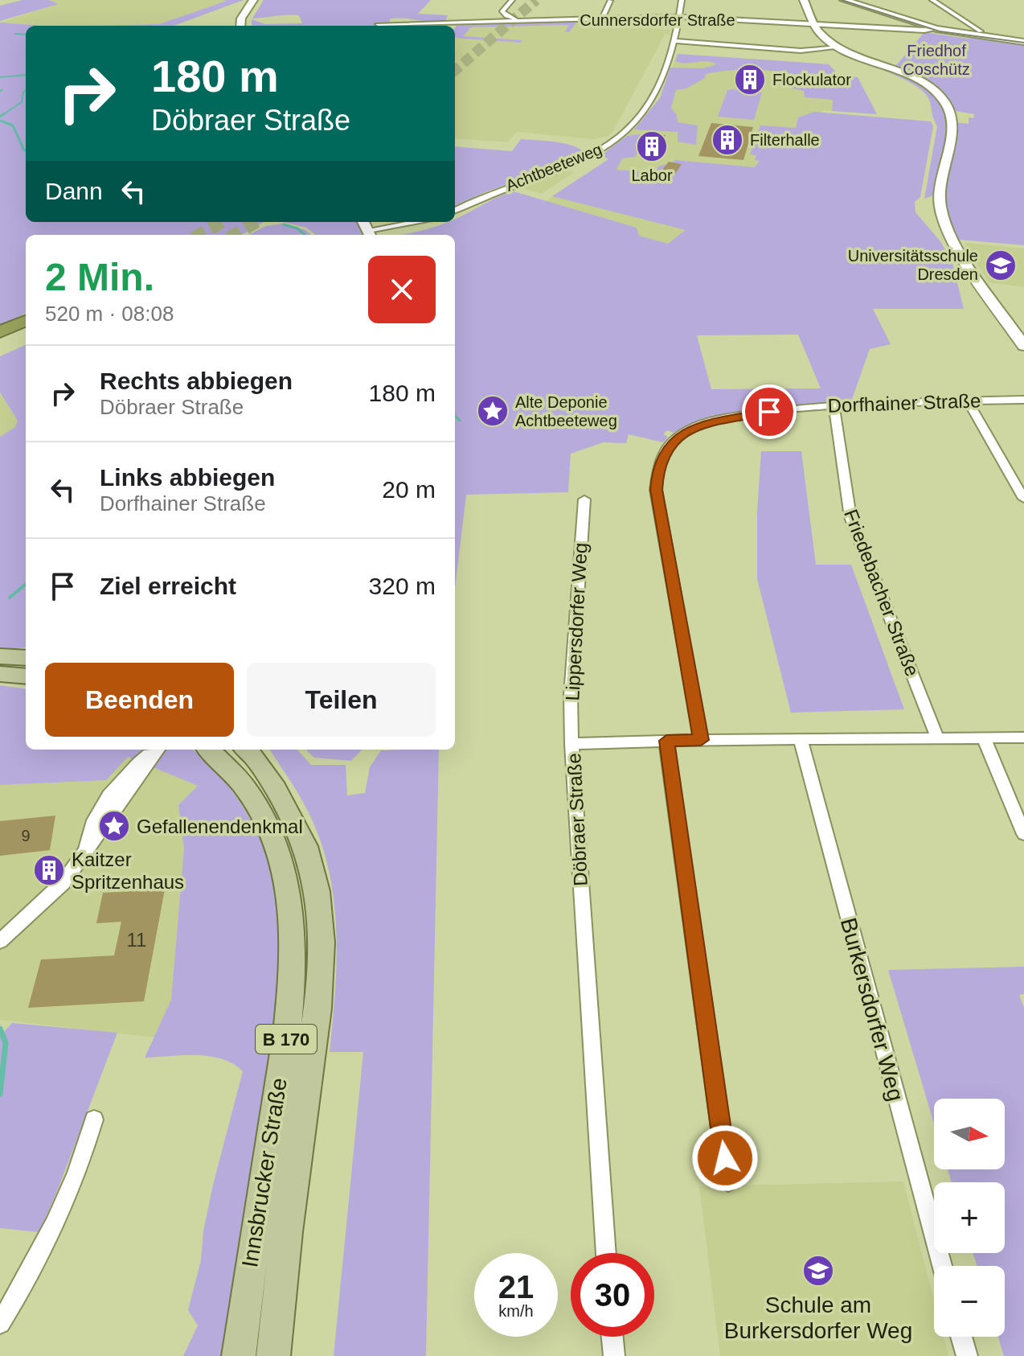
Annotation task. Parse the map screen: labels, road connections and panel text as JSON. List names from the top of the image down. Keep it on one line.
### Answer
{"streets":{"main road":["B 170","Innsbrucker Straße"],"street":["Cunnersdorfer Straße","Achtbeeteweg","Dorfhainer Straße","Friedebacher Straße","Lippersdorfer Weg","Döbraer Straße","Burkersdorfer Weg"]},"crossings":[["Cunnersdorfer Straße","Achtbeeteweg"],["Dorfhainer Straße","Friedebacher Straße"],["Dorfhainer Straße","Döbraer Straße"],["Friedebacher Straße","Döbraer Straße"],["Lippersdorfer Weg","Döbraer Straße"],["Döbraer Straße","Burkersdorfer Weg"]],"parks":["Friedhof Coschütz"],"places":{"building":["Flockulator","Filterhalle","Labor","Kaitzer Spritzenhaus"],"school or university":["Universitätsschule Dresden","Schule am Burkersdorfer Weg"],"place":["Alte Deponie Achtbeeteweg","Gefallenendenkmal"]},"house_numbers":["9","11"],"north":"right","page":{"turn":["180 m","Döbraer Straße"],"then":"Dann","heading":["2 Min.","520 m · 08:08"],"list":[{"name":"Rechts abbiegen","note":"Döbraer Straße","value":"180 m"},{"name":"Links abbiegen","note":"Dorfhainer Straße","value":"20 m"},{"name":"Ziel erreicht","value":"320 m"}],"buttons":["Beenden","Teilen"],"map_buttons":["+","−"],"speed":"21 km/h","limit":"30"}}
